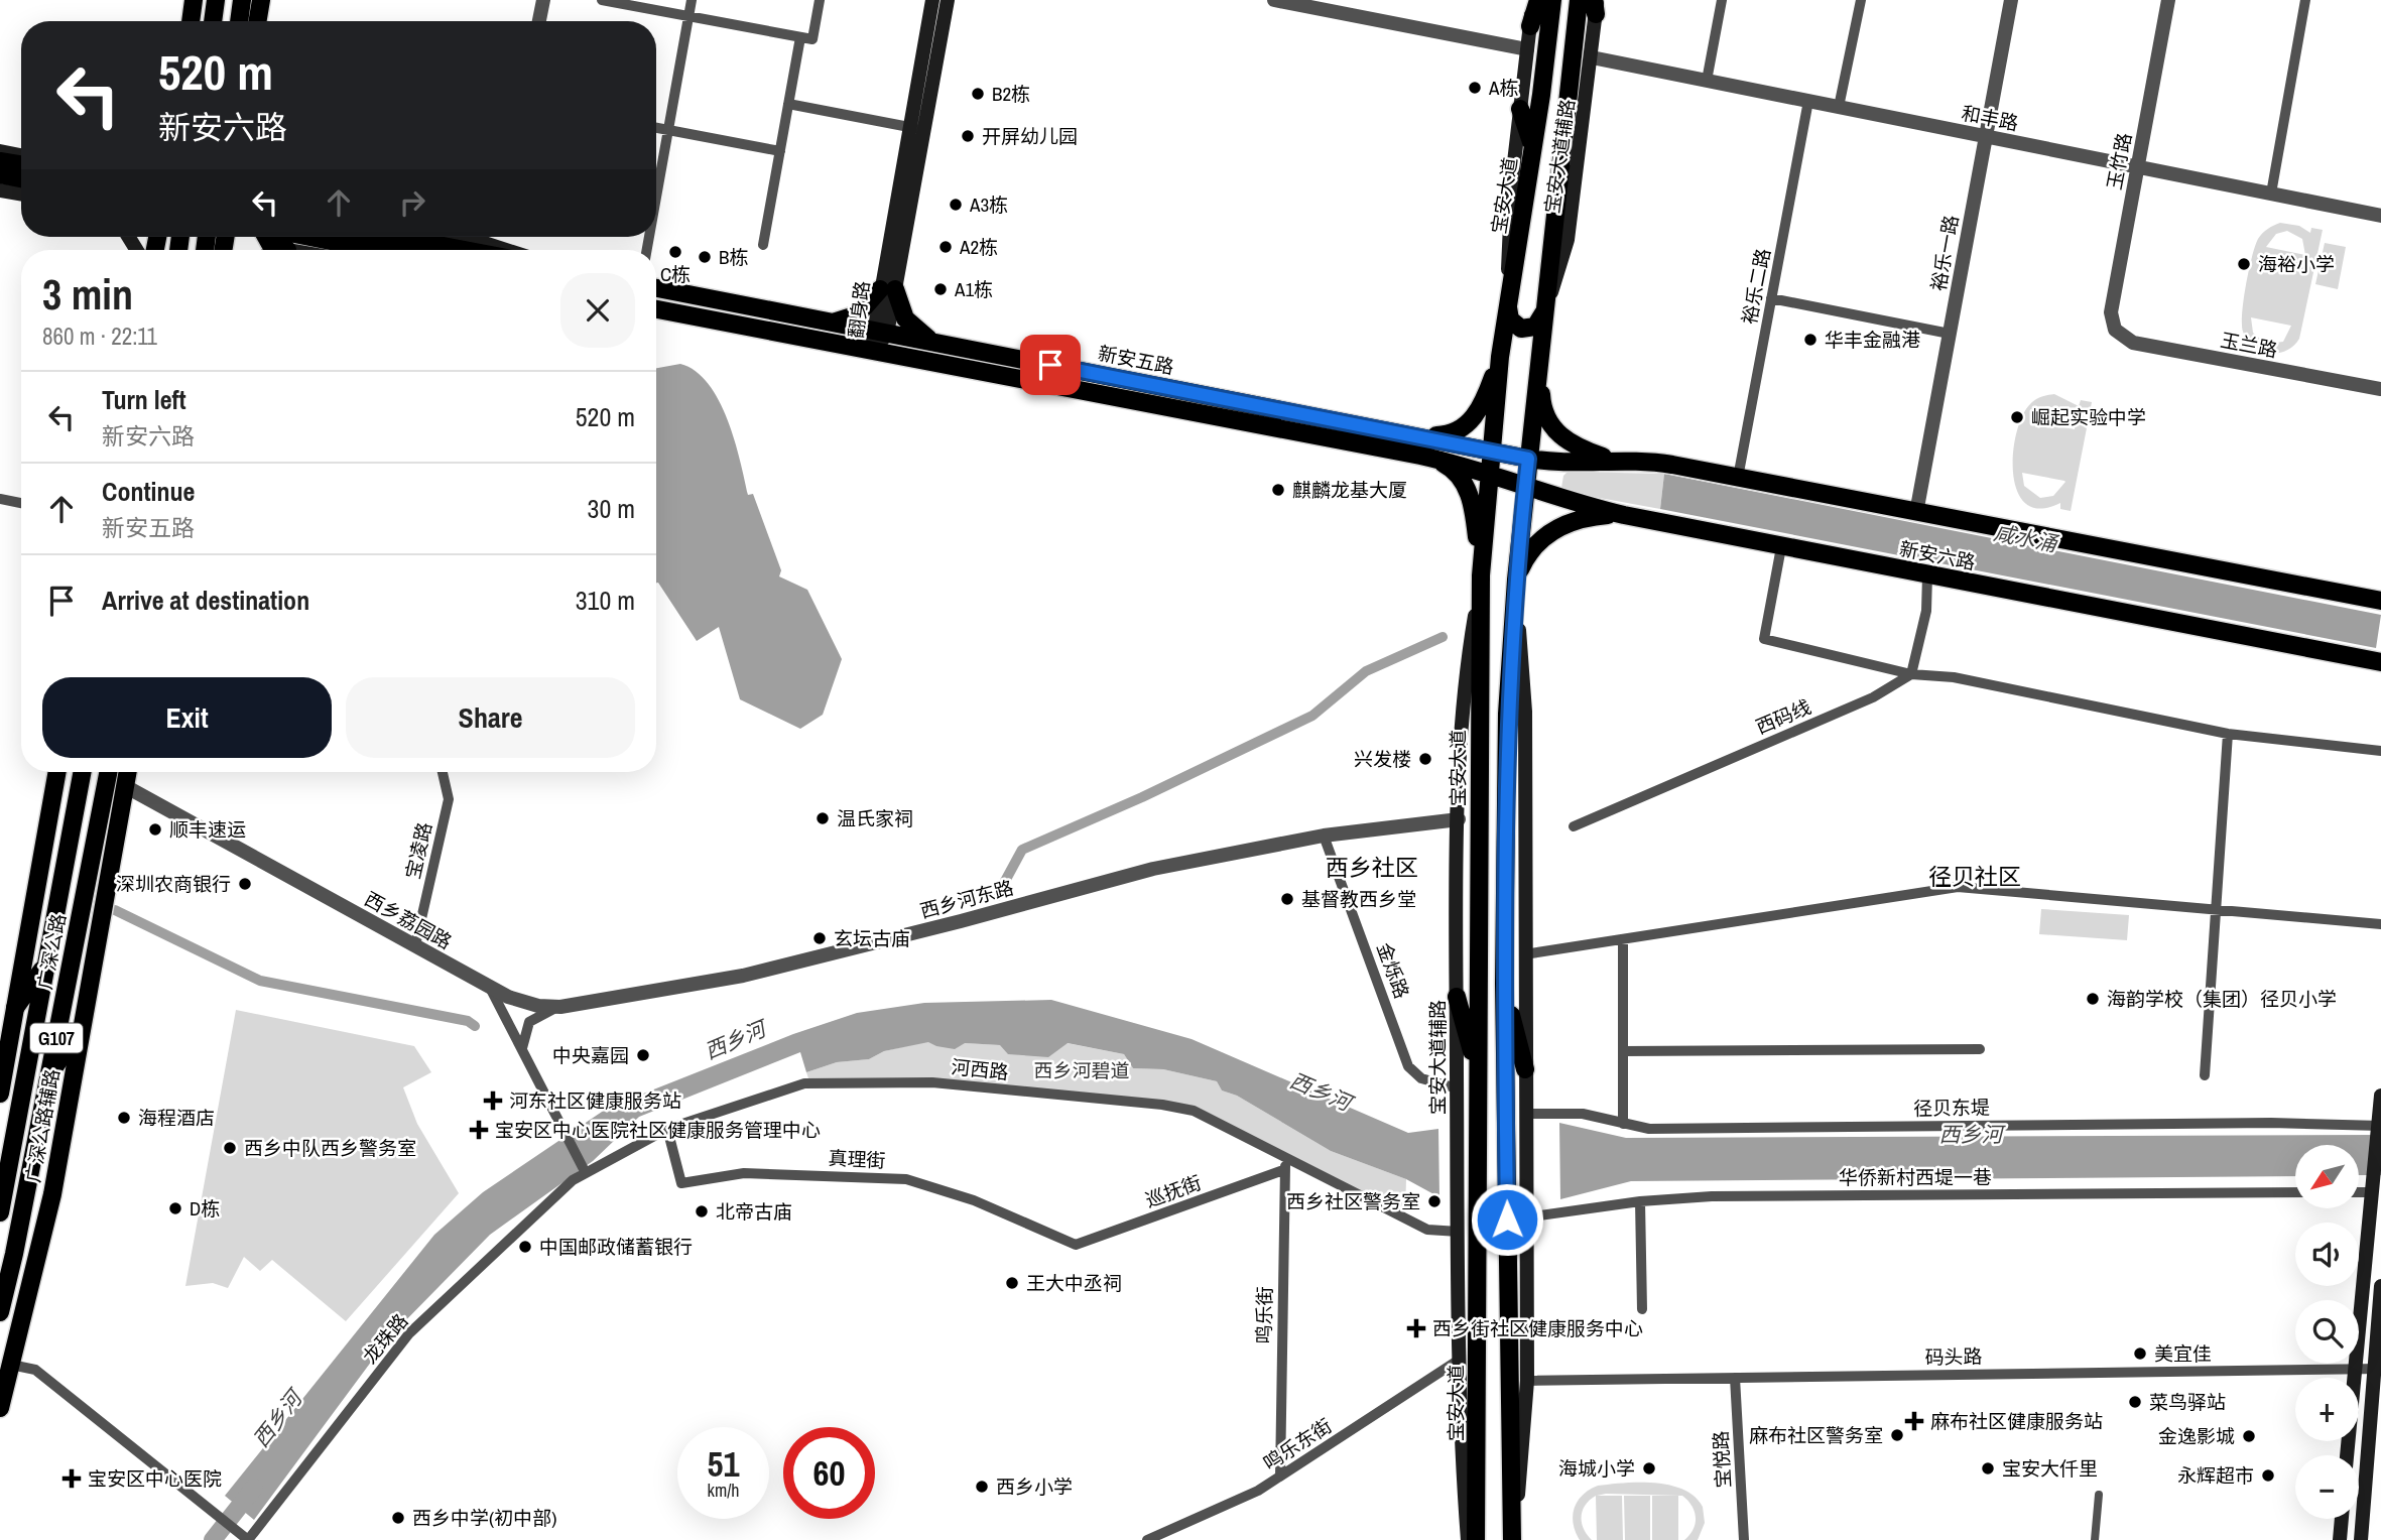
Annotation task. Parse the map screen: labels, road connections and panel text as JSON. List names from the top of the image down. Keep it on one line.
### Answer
{"streets":{"main road":["宝安大道辅路","宝安大道","翻身路","新安五路","新安六路","广深公路","G107","广深公路辅路"],"street":["和丰路","玉竹路","裕乐一路","裕乐二路","玉兰路","西码线","宝凌路","西乡河东路","西乡荔园路","金烁路","河西路","径贝东堤","真理街","华侨新村西堤一巷","巡抚街","鸣乐街","龙珠路","码头路","鸣乐东街","宝悦路"]},"crossings":[["和丰路","宝安大道辅路"],["和丰路","玉竹路"],["和丰路","裕乐一路"],["和丰路","裕乐二路"],["宝安大道辅路","宝安大道"],["宝安大道辅路","西乡河东路"],["宝安大道辅路","金烁路"],["宝安大道辅路","河西路"],["宝安大道辅路","鸣乐东街"],["玉竹路","玉兰路"],["宝安大道","新安五路"],["宝安大道","新安六路"],["裕乐一路","新安六路"],["裕乐二路","新安六路"],["翻身路","新安五路"],["新安五路","新安六路"],["宝凌路","西乡荔园路"],["西乡河东路","西乡荔园路"],["西乡河东路","金烁路"],["西乡荔园路","广深公路辅路"],["河西路","真理街"],["河西路","鸣乐街"],["河西路","龙珠路"],["真理街","巡抚街"],["巡抚街","鸣乐街"],["鸣乐街","鸣乐东街"],["码头路","宝悦路"]],"districts":["西乡社区","径贝社区"],"water":["咸水涌","西乡河"],"parks":["西乡河碧道"],"places":{"other":["A栋","B2栋","开屏幼儿园","A3栋","A2栋","C栋","B栋","海裕小学","A1栋","华丰金融港","崛起实验中学","麒麟龙基大厦","兴发楼","温氏家祠","顺丰速运","深圳农商银行","基督教西乡堂","玄坛古庙","海韵学校（集团）径贝小学","中央嘉园","海程酒店","西乡中队西乡警务室","西乡社区警务室","D栋","北帝古庙","中国邮政储蓄银行","王大中丞祠","美宜佳","菜鸟驿站","麻布社区警务室","金逸影城","海城小学","宝安大仟里","永辉超市","西乡小学","西乡中学(初中部)"],"health":["河东社区健康服务站","宝安区中心医院社区健康服务管理中心","西乡街社区健康服务中心","麻布社区健康服务站","宝安区中心医院"]},"north":"bottom left","page":{"turn":["520 m","新安六路"],"heading":["3 min","860 m · 22:11"],"list":[{"name":"Turn left","note":"新安六路","value":"520 m"},{"name":"Continue","note":"新安五路","value":"30 m"},{"name":"Arrive at destination","value":"310 m"}],"buttons":["Exit","Share"],"map_buttons":["+","−"],"speed":"51 km/h","limit":"60"}}
